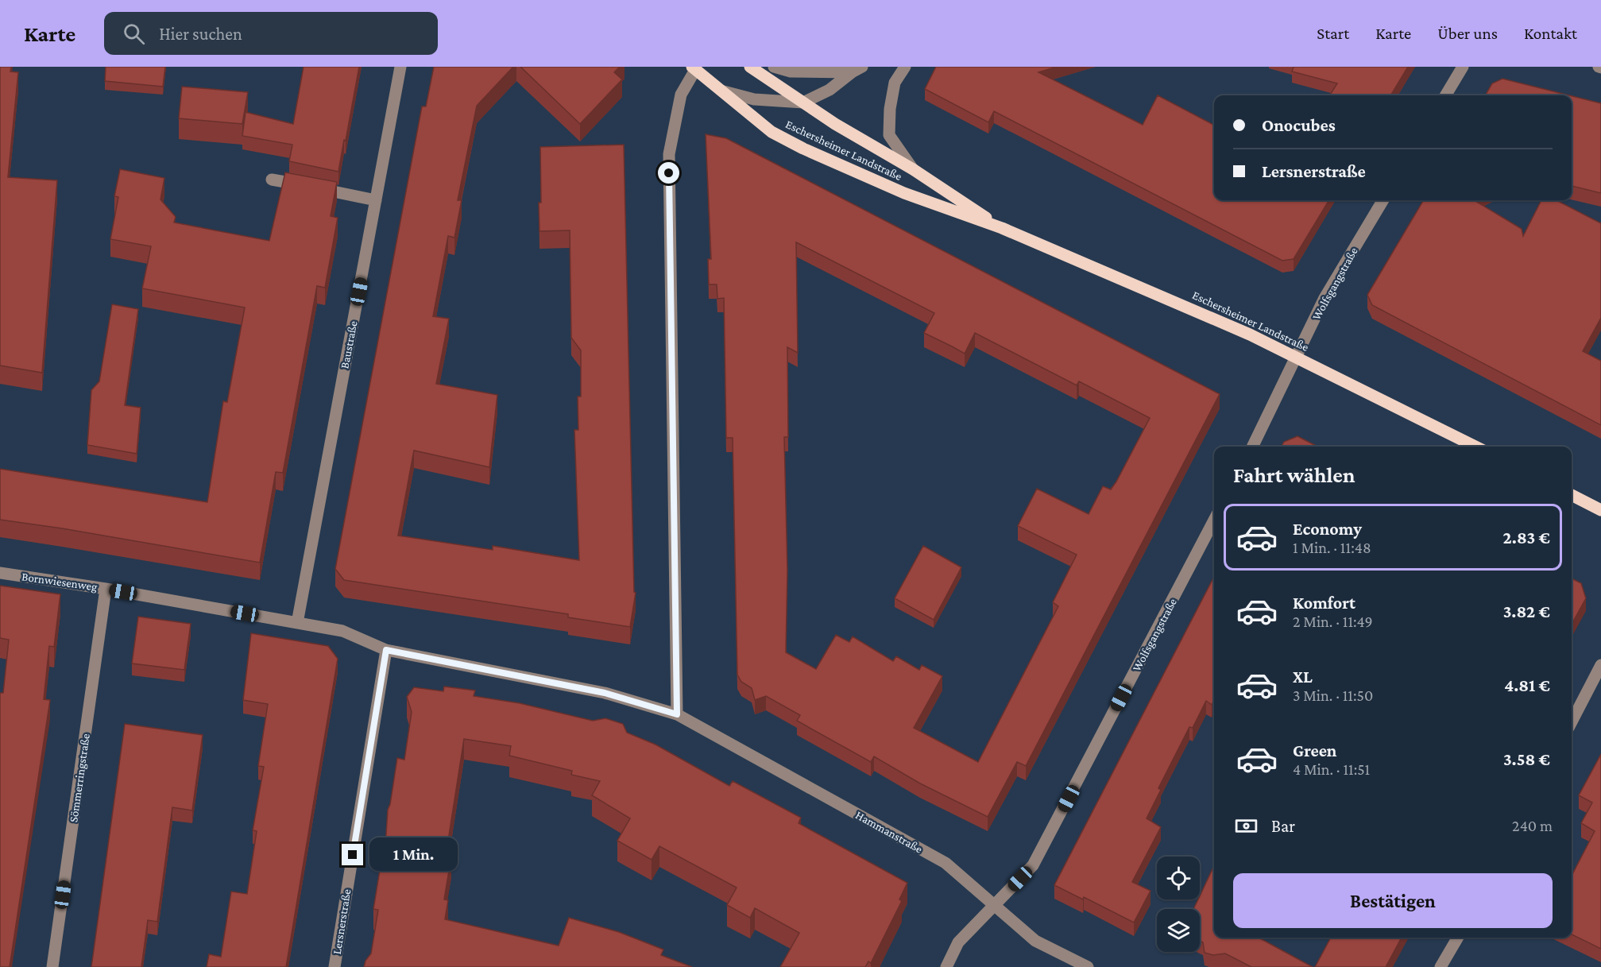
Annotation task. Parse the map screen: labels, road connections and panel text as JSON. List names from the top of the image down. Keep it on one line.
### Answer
{"streets":{"main road":["Eschersheimer Landstraße"],"street":["Wolfsgangstraße","Baustraße","Bornwiesenweg","Sömmerringstraße","Hammanstraße","Lersnerstraße"]},"crossings":[["Eschersheimer Landstraße","Wolfsgangstraße"],["Wolfsgangstraße","Hammanstraße"],["Baustraße","Bornwiesenweg"],["Bornwiesenweg","Sömmerringstraße"],["Bornwiesenweg","Hammanstraße"],["Bornwiesenweg","Lersnerstraße"]],"page":{"header":"Karte","search":"Hier suchen","nav":["Start","Karte","Über uns","Kontakt"],"banner":["Onocubes","Lersnerstraße"],"heading":"Fahrt wählen","list":[{"name":"Economy","note":"1 Min. · 11:48","value":"2.83 €"},{"name":"Komfort","note":"2 Min. · 11:49","value":"3.82 €"},{"name":"XL","note":"3 Min. · 11:50","value":"4.81 €"},{"name":"Green","note":"4 Min. · 11:51","value":"3.58 €"}],"pay":["Bar","240 m"],"bubble":"1 Min.","buttons":"Bestätigen"}}
